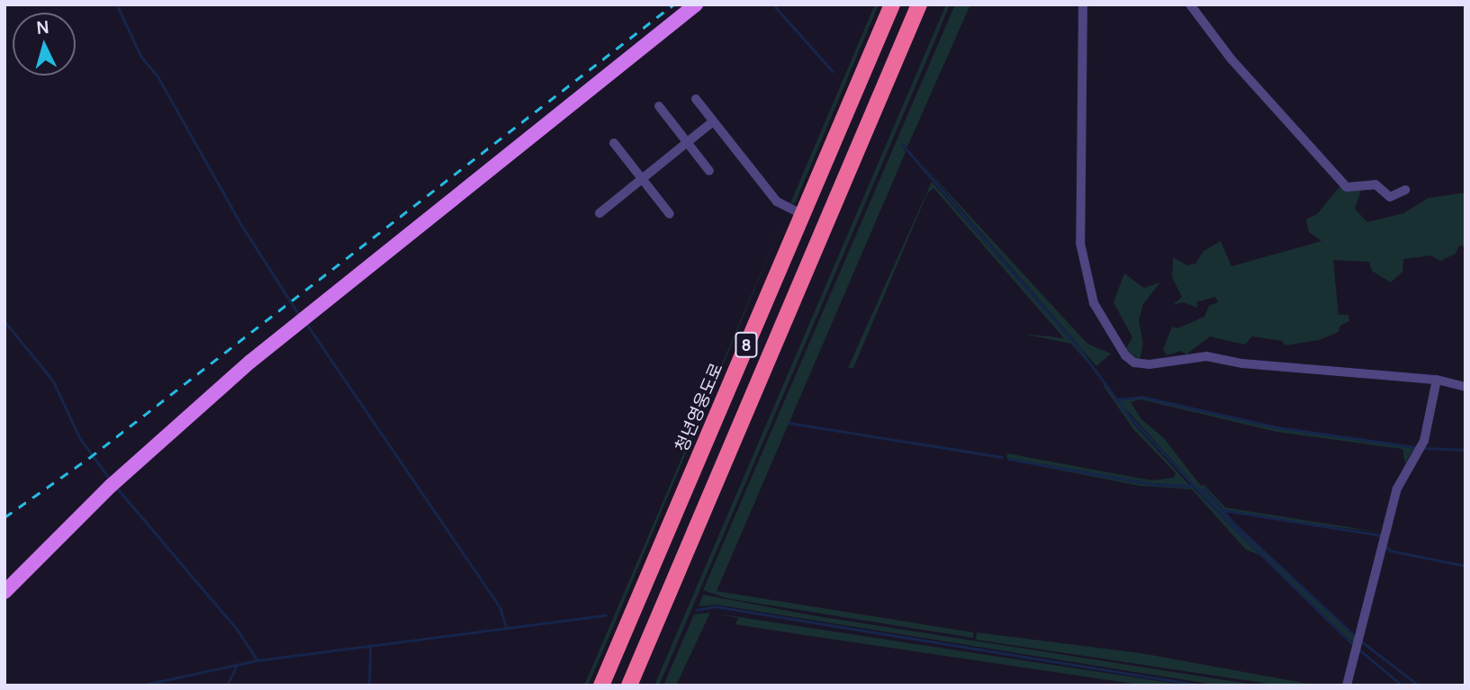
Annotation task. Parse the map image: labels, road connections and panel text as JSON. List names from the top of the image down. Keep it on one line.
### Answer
{"streets":{"highway":["8","청년영웅도로"]},"north":"top"}
